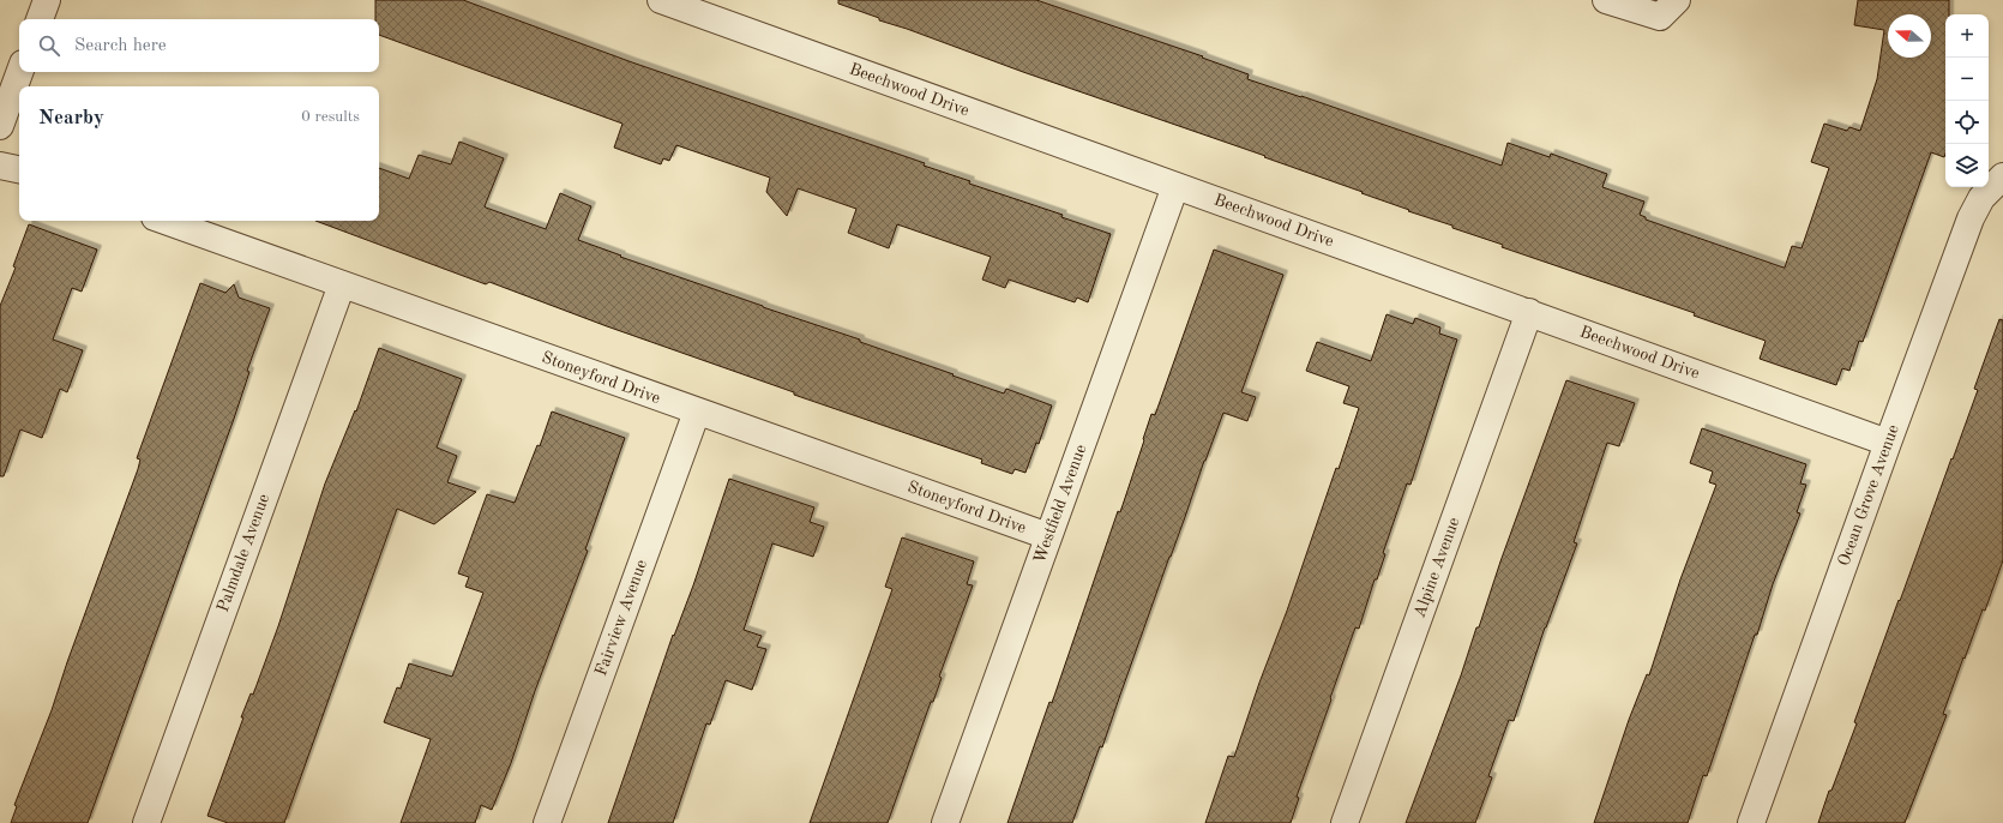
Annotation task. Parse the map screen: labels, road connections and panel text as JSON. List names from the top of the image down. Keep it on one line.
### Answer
{"streets":{"street":["Beechwood Drive","Stoneyford Drive","Ocean Grove Avenue","Westfield Avenue","Palmdale Avenue","Alpine Avenue","Fairview Avenue"]},"crossings":[["Beechwood Drive","Ocean Grove Avenue"],["Beechwood Drive","Westfield Avenue"],["Beechwood Drive","Alpine Avenue"],["Stoneyford Drive","Westfield Avenue"],["Stoneyford Drive","Palmdale Avenue"],["Stoneyford Drive","Fairview Avenue"]],"north":"left","page":{"map_buttons":["+","−"],"search":"Search here","heading":["Nearby","0 results"]}}
